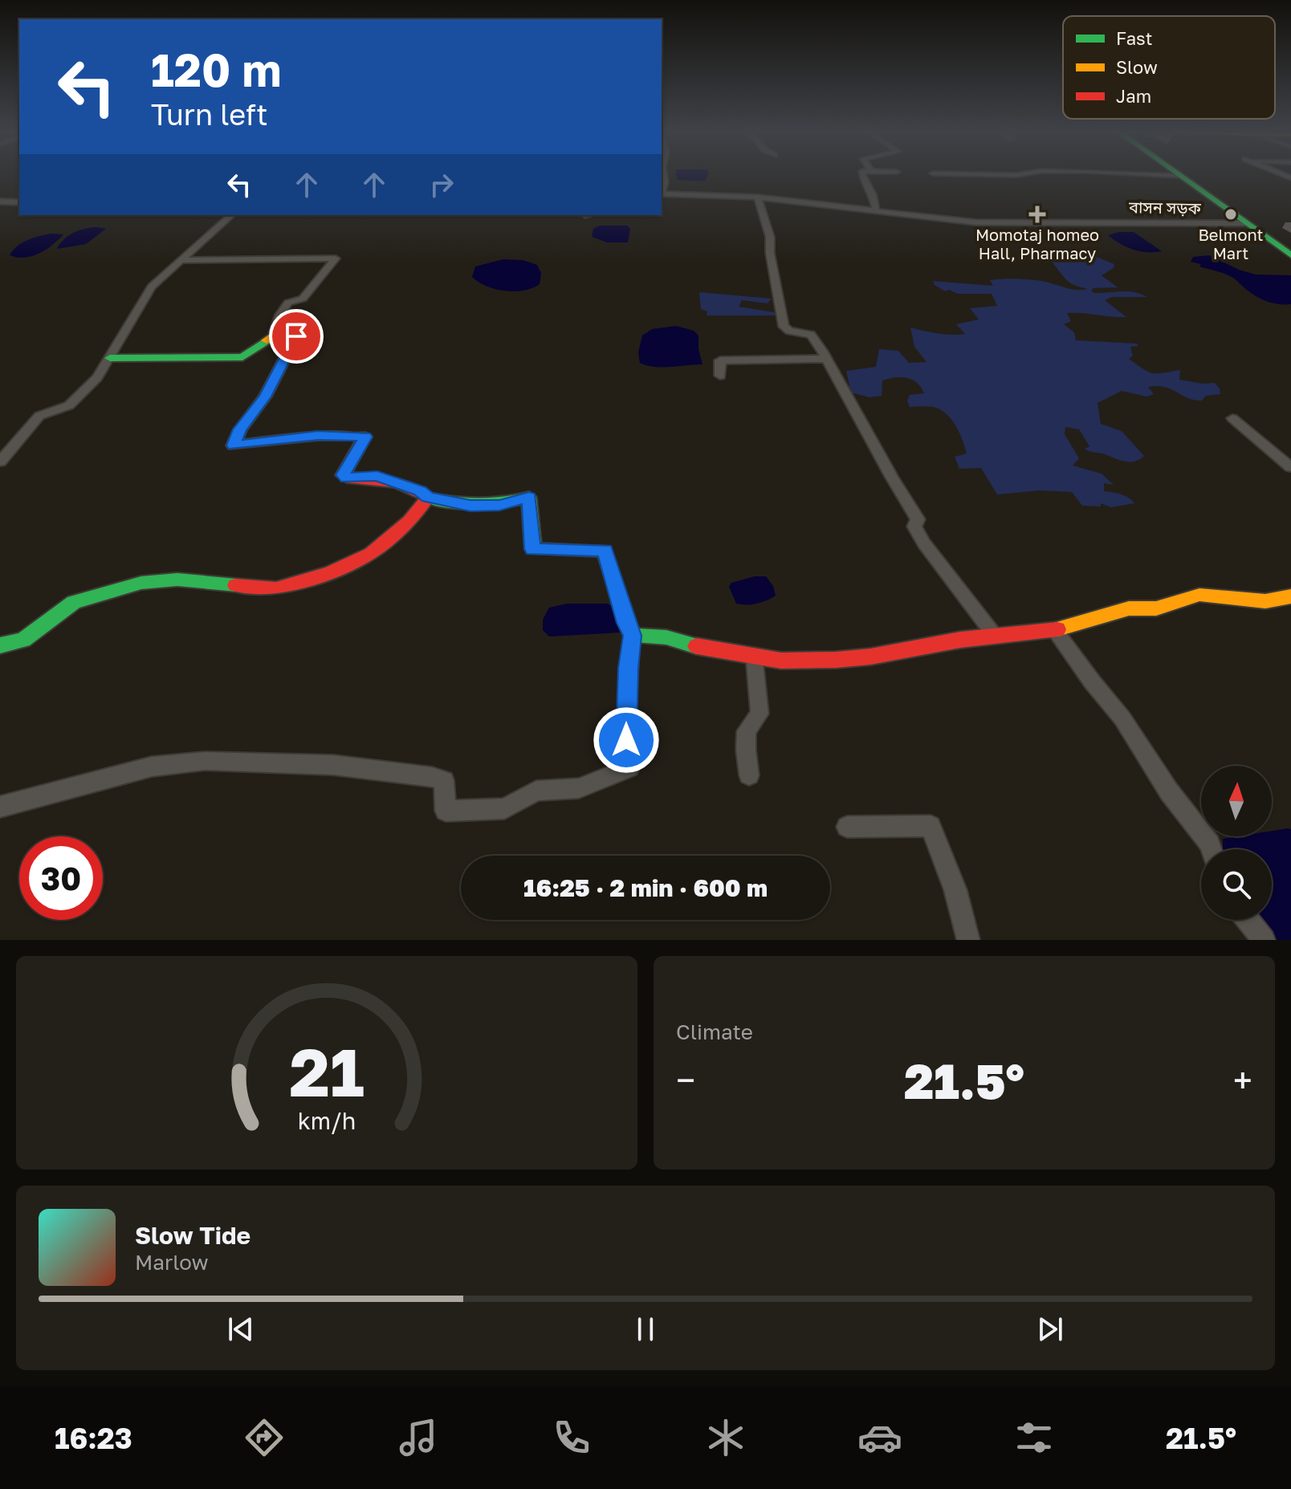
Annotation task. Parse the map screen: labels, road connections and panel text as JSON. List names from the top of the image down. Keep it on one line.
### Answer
{"streets":{"street":["বাসন সড়ক"]},"places":{"health":["Momotaj homeo Hall, Pharmacy"],"other":["Belmont Mart"]},"legend":["Fast","Slow","Jam"],"north":"top","page":{"turn":["120 m","Turn left"],"limit":"30","trip":"16:25 · 2 min · 600 m","tile":"Climate","heat":["−","21.5°","+"],"song":["Slow Tide","Marlow"],"tabs":["16:23","21.5°"],"gauge":["21","km/h"]}}
